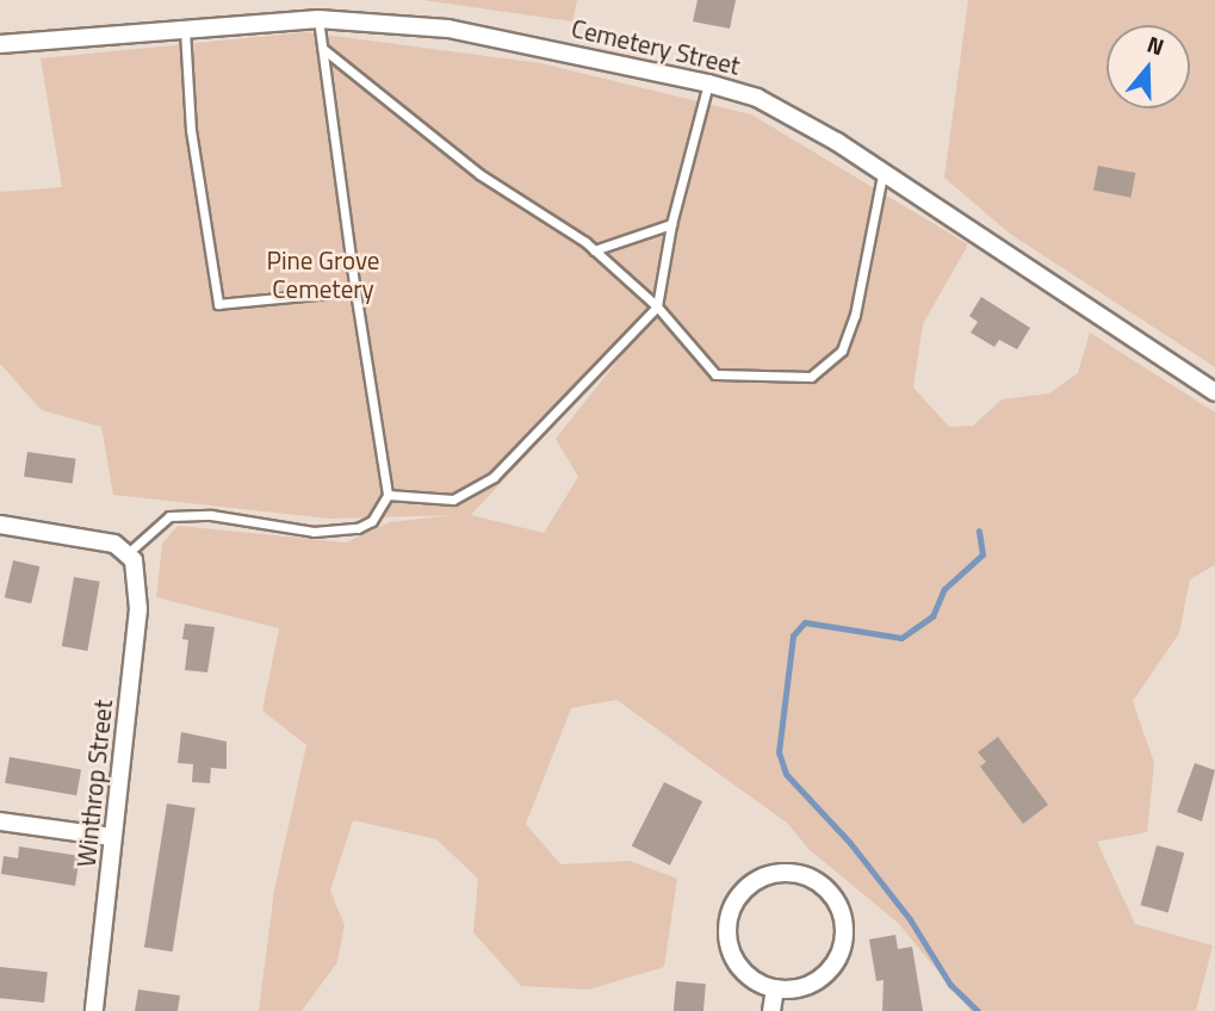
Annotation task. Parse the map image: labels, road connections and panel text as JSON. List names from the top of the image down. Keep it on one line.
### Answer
{"streets":{"street":["Cemetery Street","Winthrop Street"]},"parks":["Pine Grove Cemetery"],"north":"top"}
